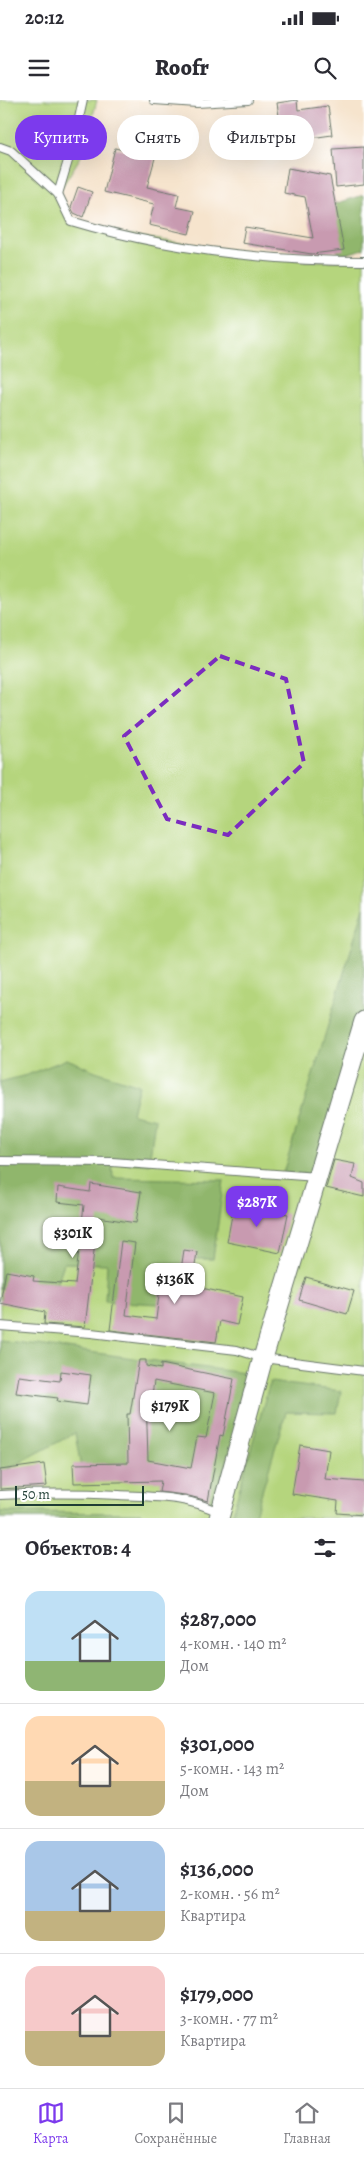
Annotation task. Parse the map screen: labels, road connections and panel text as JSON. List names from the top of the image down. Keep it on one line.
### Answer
{"scale_bar":"50 m","page":{"status":"20:12","header":"Roofr","chip":["Купить","Снять","Фильтры"],"price":["$287K","$301K","$136K","$179K"],"scale":"50 m","heading":"Объектов: 4","list":[{"name":"$287,000","note":"4-комн. · 140 m² · Дом"},{"name":"$301,000","note":"5-комн. · 143 m² · Дом"},{"name":"$136,000","note":"2-комн. · 56 m² · Квартира"},{"name":"$179,000","note":"3-комн. · 77 m² · Квартира"}],"tabs":["Карта","Сохранённые","Главная"]}}
